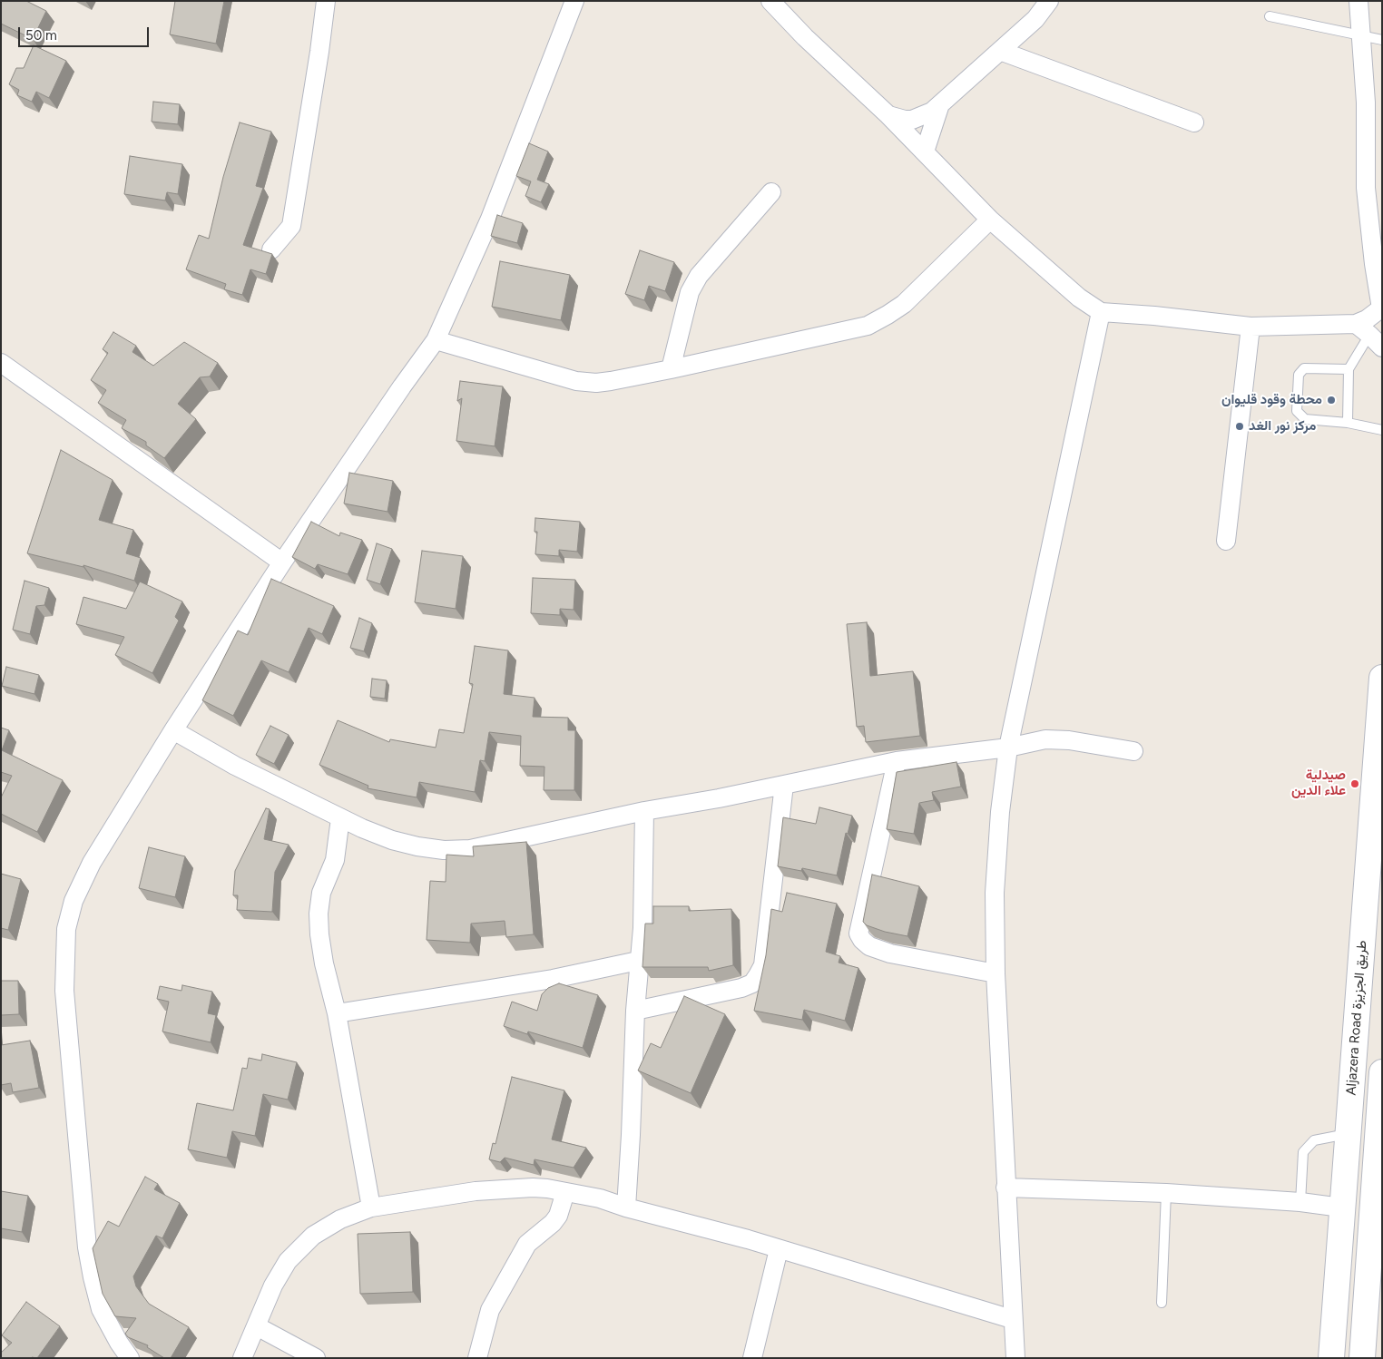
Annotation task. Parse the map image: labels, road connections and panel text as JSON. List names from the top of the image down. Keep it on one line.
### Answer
{"streets":{"main road":["Aljazera Road طريق الجزيزة"]},"places":["محطة وقود قليوان","مركز نور الغد","صيدلية علاء الدين"],"scale_bar":"50 m"}
